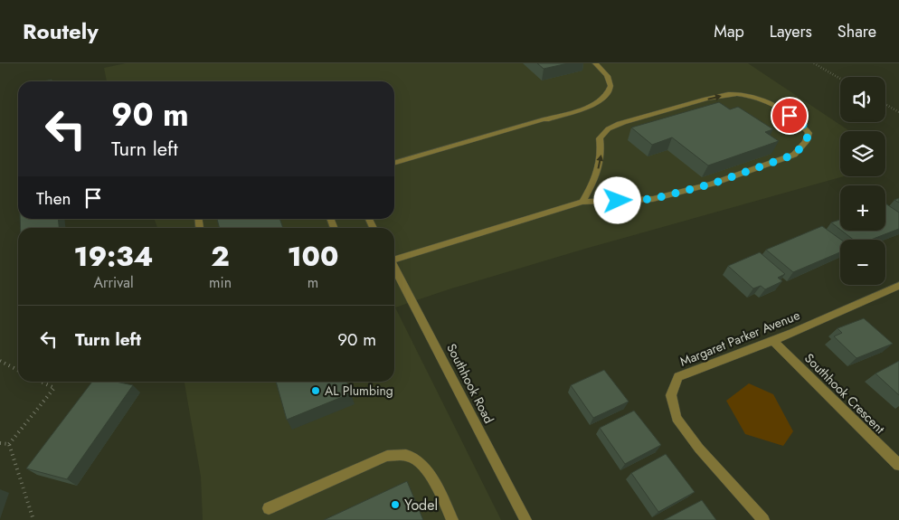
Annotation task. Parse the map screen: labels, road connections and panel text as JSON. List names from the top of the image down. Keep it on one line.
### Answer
{"streets":{"street":["Margaret Parker Avenue","Southhook Road","Southhook Crescent"]},"crossings":[["Margaret Parker Avenue","Southhook Crescent"]],"places":["AL Plumbing","Yodel"],"page":{"header":"Routely","nav":["Map","Layers","Share"],"map_buttons":["+","−"],"turn":["90 m","Turn left"],"then":"Then","eta":["19:34","Arrival","2","min","100","m"],"list":[{"name":"Turn left","value":"90 m"}]}}
